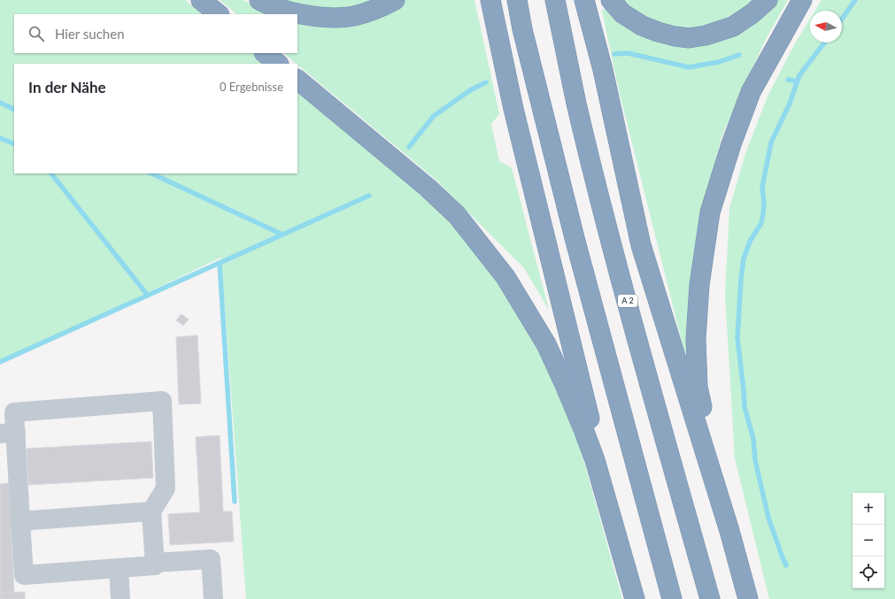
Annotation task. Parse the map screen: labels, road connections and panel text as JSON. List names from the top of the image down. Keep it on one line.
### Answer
{"streets":{"highway":["A 2"]},"north":"left","page":{"search":"Hier suchen","heading":["In der Nähe","0 Ergebnisse"],"map_buttons":["+","−"]}}
